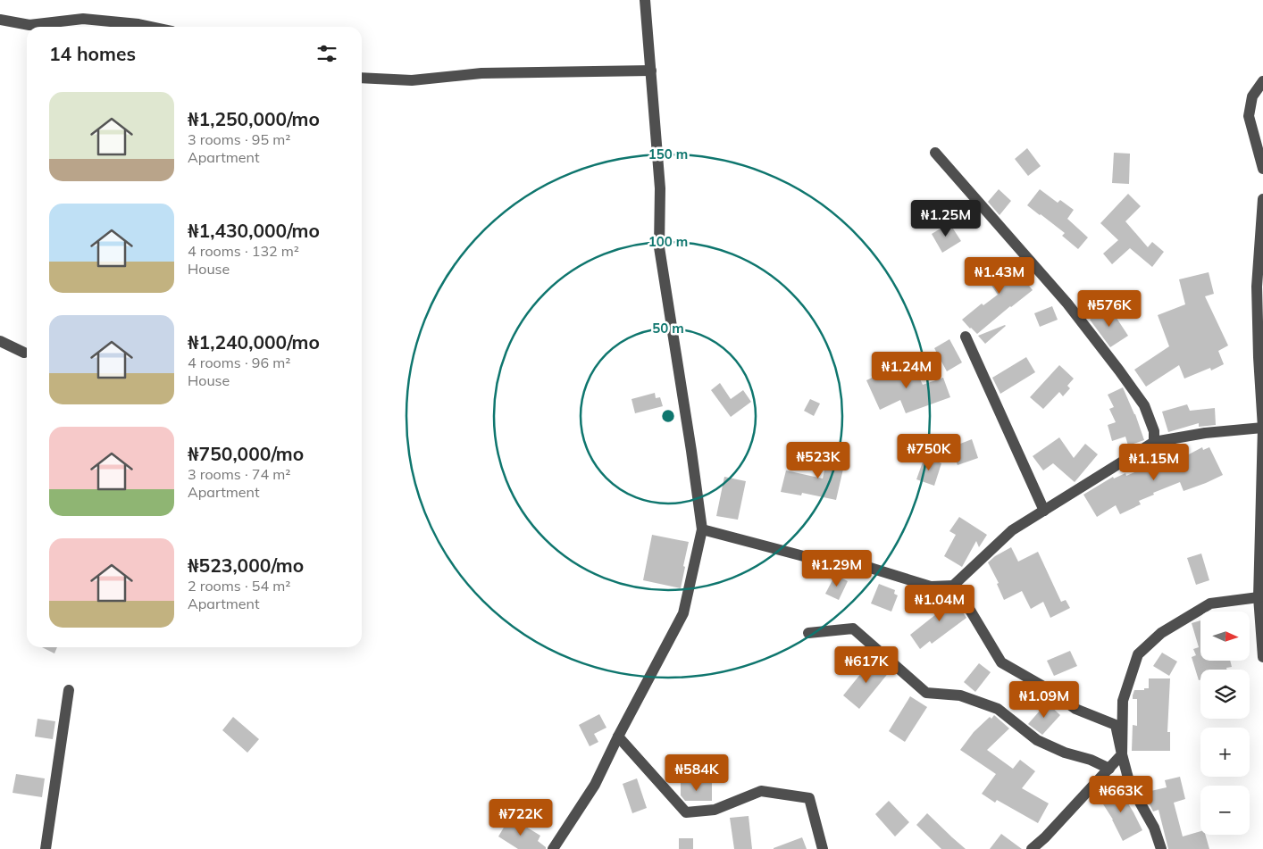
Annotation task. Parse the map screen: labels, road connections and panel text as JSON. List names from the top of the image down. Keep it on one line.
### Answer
{"north":"right","page":{"heading":"14 homes","list":[{"name":"₦1,250,000/mo","note":"3 rooms · 95 m² · Apartment"},{"name":"₦1,430,000/mo","note":"4 rooms · 132 m² · House"},{"name":"₦1,240,000/mo","note":"4 rooms · 96 m² · House"},{"name":"₦750,000/mo","note":"3 rooms · 74 m² · Apartment"},{"name":"₦523,000/mo","note":"2 rooms · 54 m² · Apartment"}],"price":["₦1.25M","₦1.43M","₦576K","₦1.24M","₦750K","₦523K","₦1.15M","₦1.29M","₦1.04M","₦617K","₦1.09M","₦584K","₦663K","₦722K"],"map_buttons":["+","−"]},"rings":["150 m","100 m","50 m"]}
